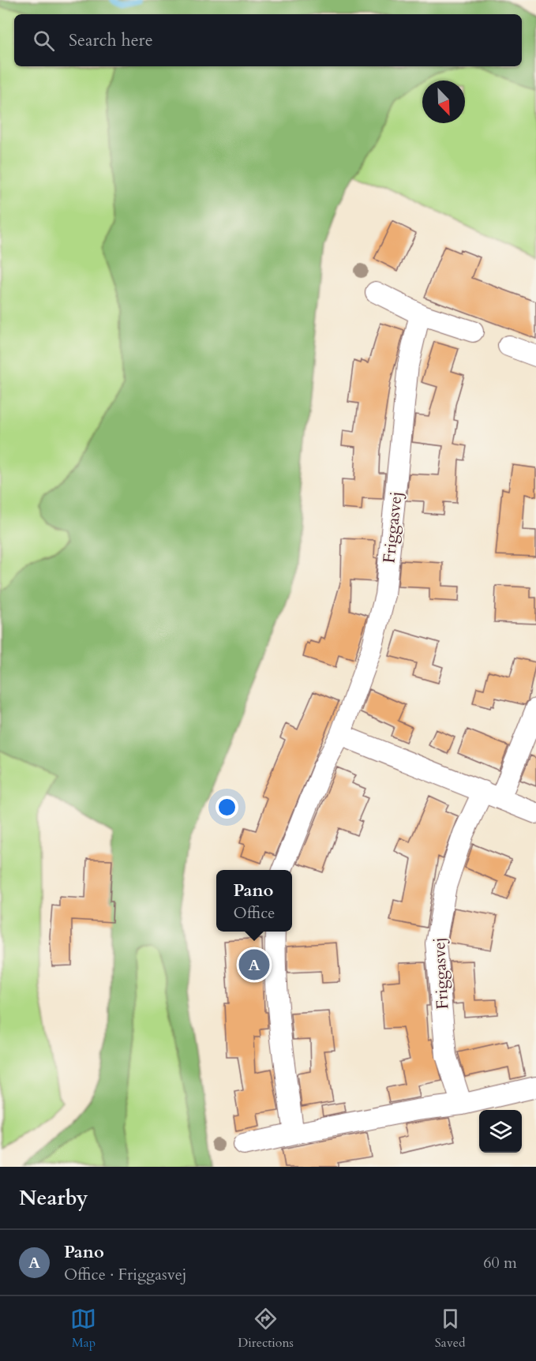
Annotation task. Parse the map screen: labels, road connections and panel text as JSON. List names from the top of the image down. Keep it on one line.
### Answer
{"streets":{"street":["Friggasvej"]},"north":"bottom right","page":{"search":"Search here","popup":["Pano","Office"],"pins":"A","heading":"Nearby","list":[{"mark":"A","name":"Pano","note":"Office · Friggasvej","value":"60 m"}],"nav":["Map","Directions","Saved"]}}
